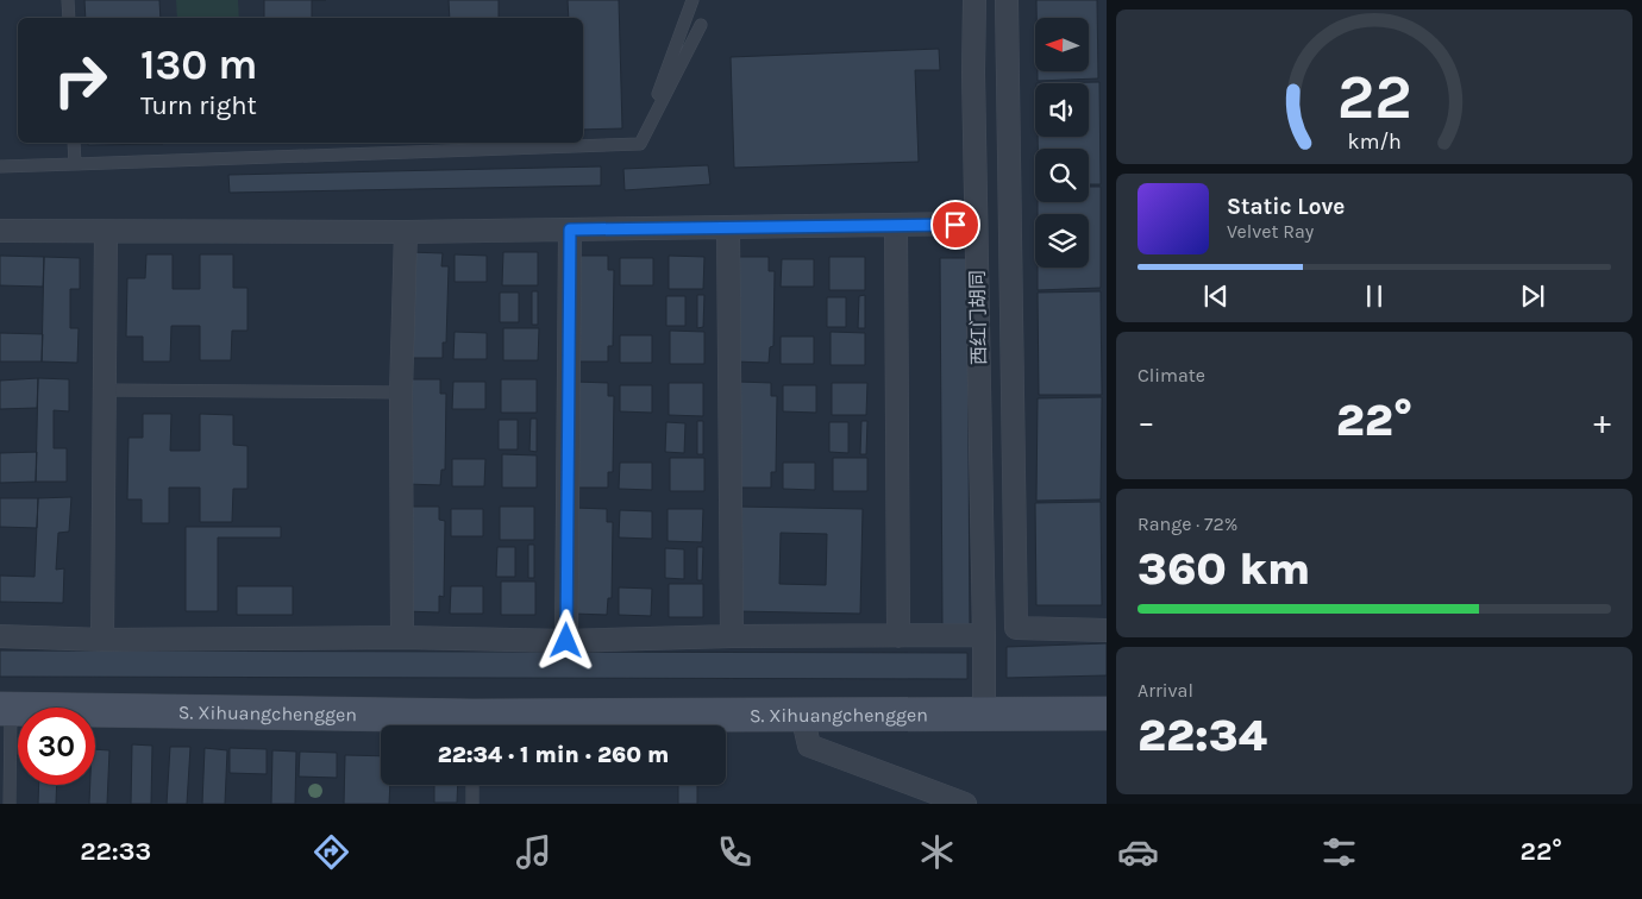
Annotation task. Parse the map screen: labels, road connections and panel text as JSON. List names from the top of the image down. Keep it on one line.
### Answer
{"streets":{"main road":["S. Xihuangchenggen"],"street":["西红门胡同"]},"crossings":[["西红门胡同","S. Xihuangchenggen"]],"north":"left","page":{"turn":["130 m","Turn right"],"song":["Static Love","Velvet Ray"],"tile":["Climate",["Range · 72%","360 km"],["Arrival","22:34"]],"heat":["−","22°","+"],"limit":"30","trip":"22:34 · 1 min · 260 m","tabs":["22:33","22°"],"gauge":["22","km/h"]}}
